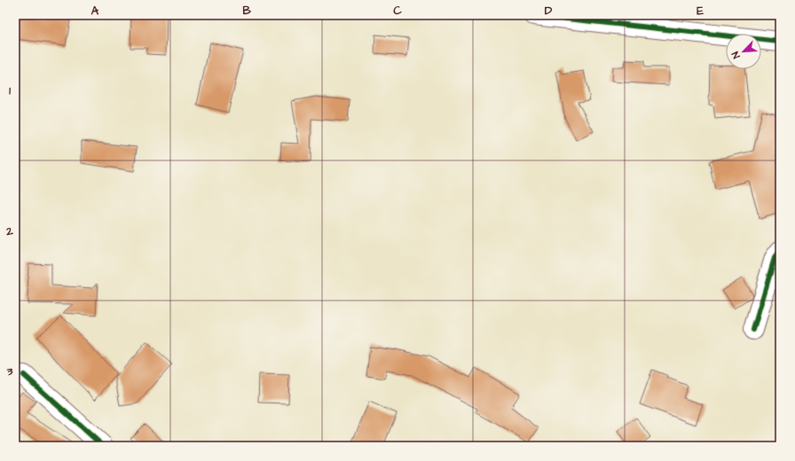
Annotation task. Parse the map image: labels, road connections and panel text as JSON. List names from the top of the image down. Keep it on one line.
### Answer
{"north":"bottom left","grid":{"columns":["A","B","C","D","E"],"rows":["1","2","3"]}}
